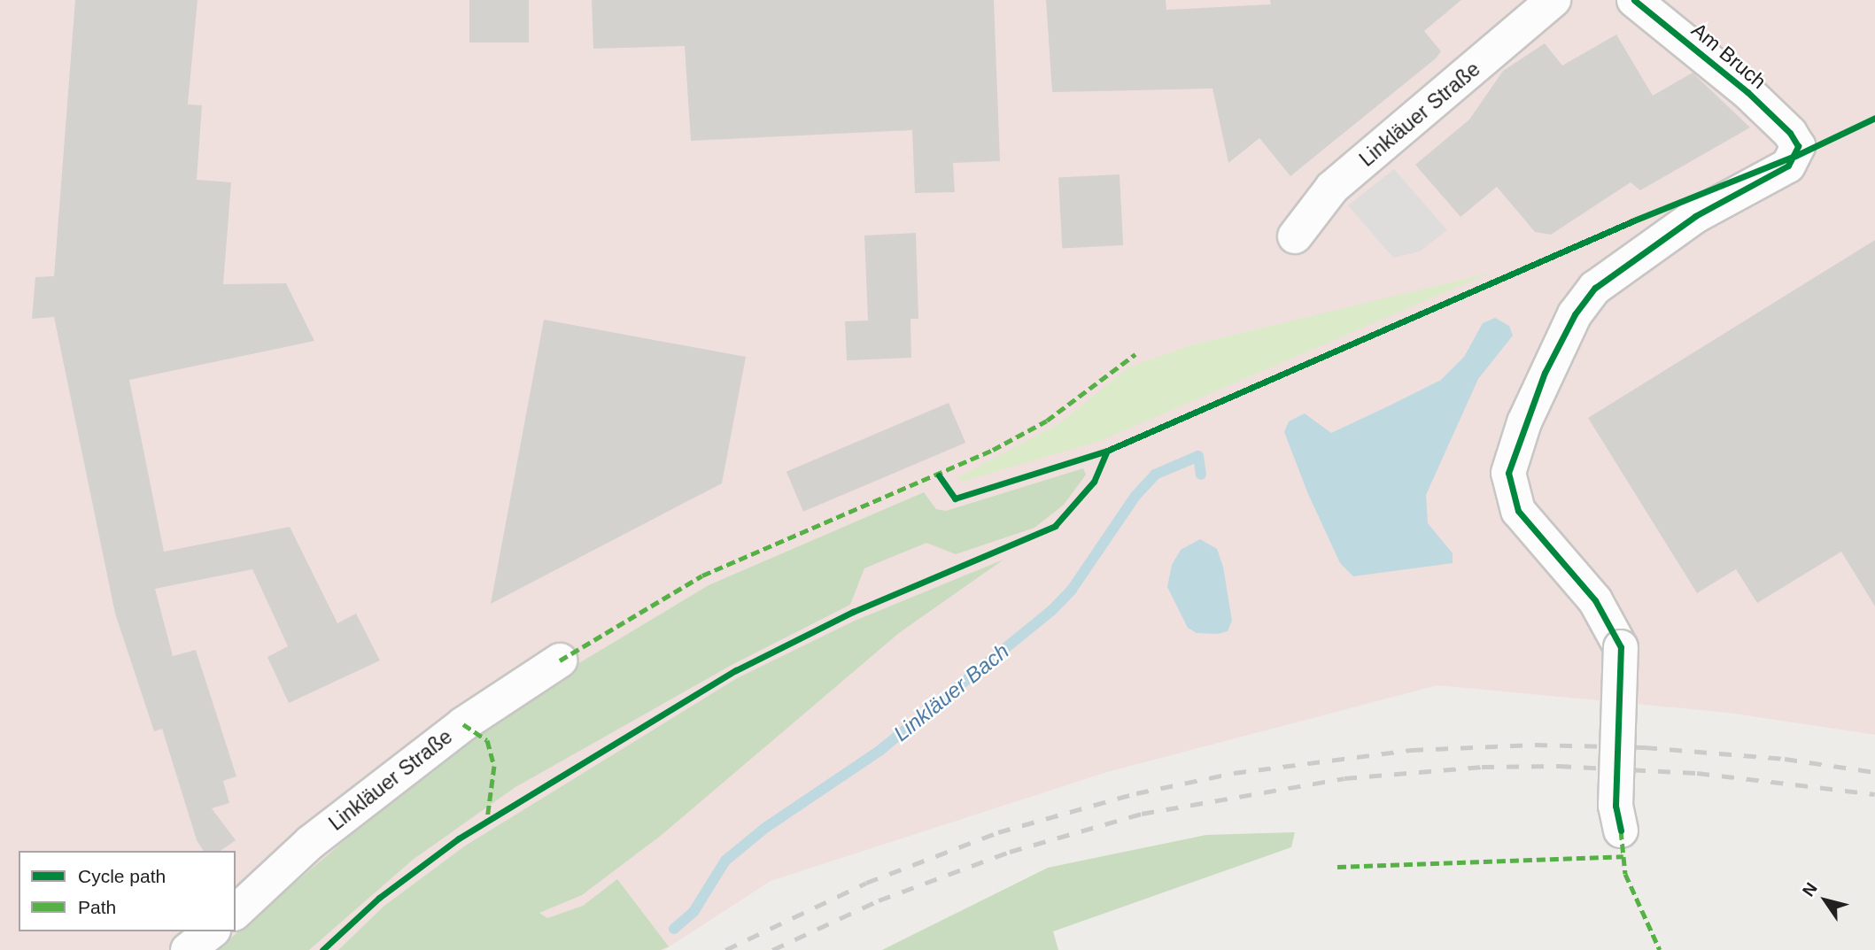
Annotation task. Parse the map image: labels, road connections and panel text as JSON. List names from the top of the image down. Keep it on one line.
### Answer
{"streets":{"street":["Am Bruch","Linkläuer Straße"]},"water":["Linkläuer Bach"],"legend":["Cycle path","Path"],"north":"top left"}
